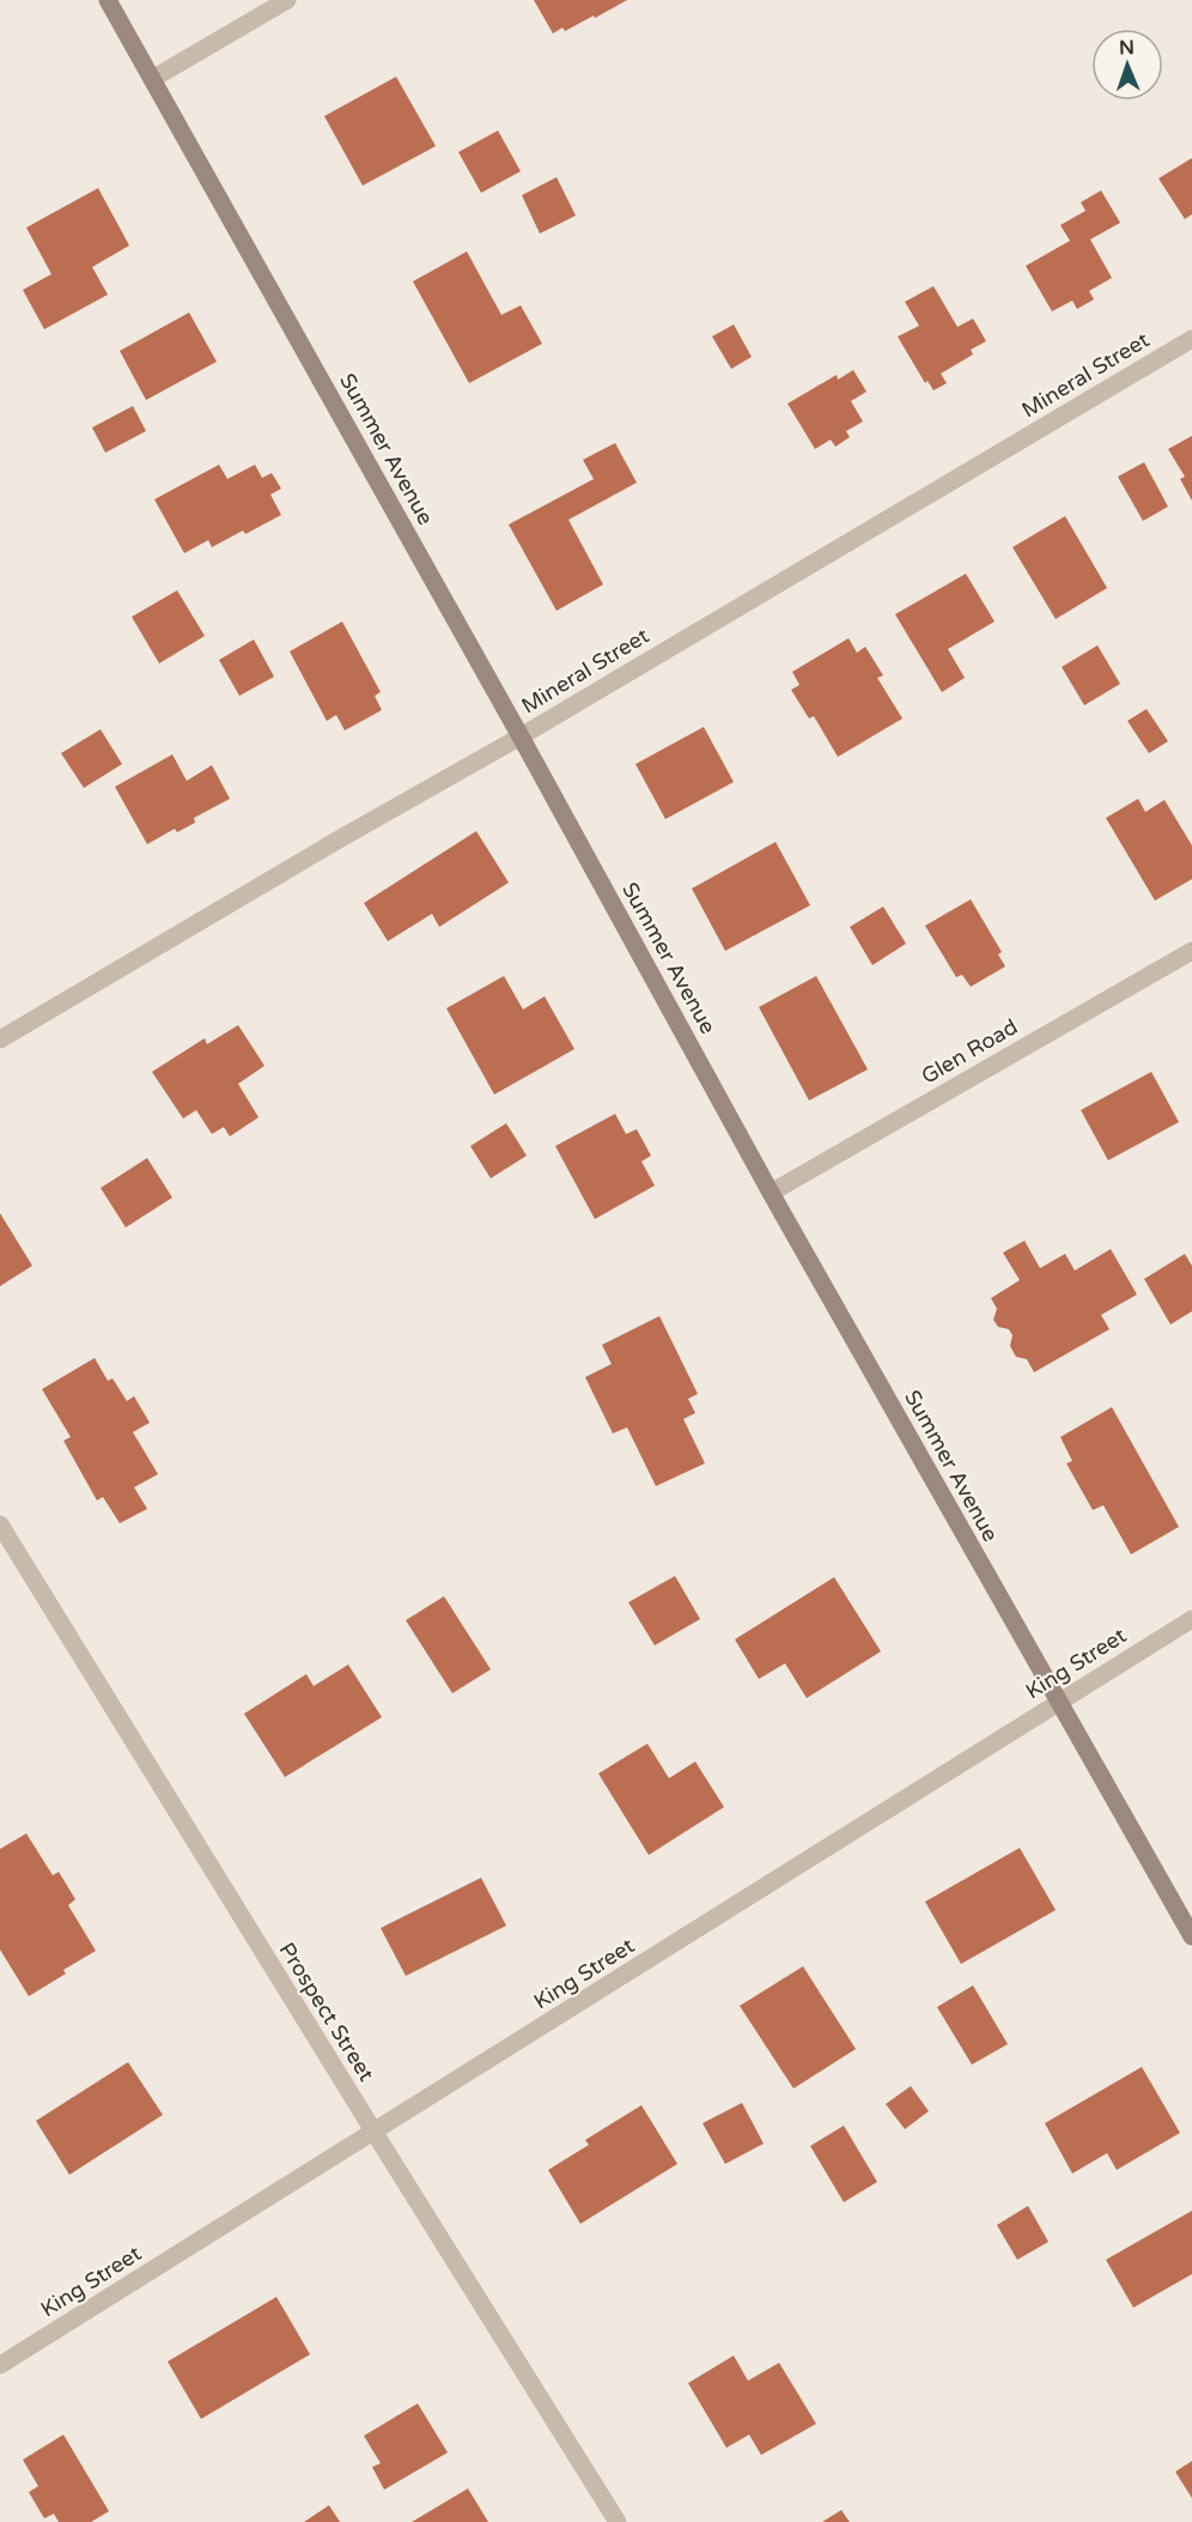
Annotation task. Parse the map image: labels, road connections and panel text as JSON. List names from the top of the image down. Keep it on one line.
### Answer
{"streets":{"street":["Mineral Street","Summer Avenue","Glen Road","King Street","Prospect Street"]},"crossings":[["Mineral Street","Summer Avenue"],["Summer Avenue","Glen Road"],["Summer Avenue","King Street"],["King Street","Prospect Street"]],"north":"top"}
